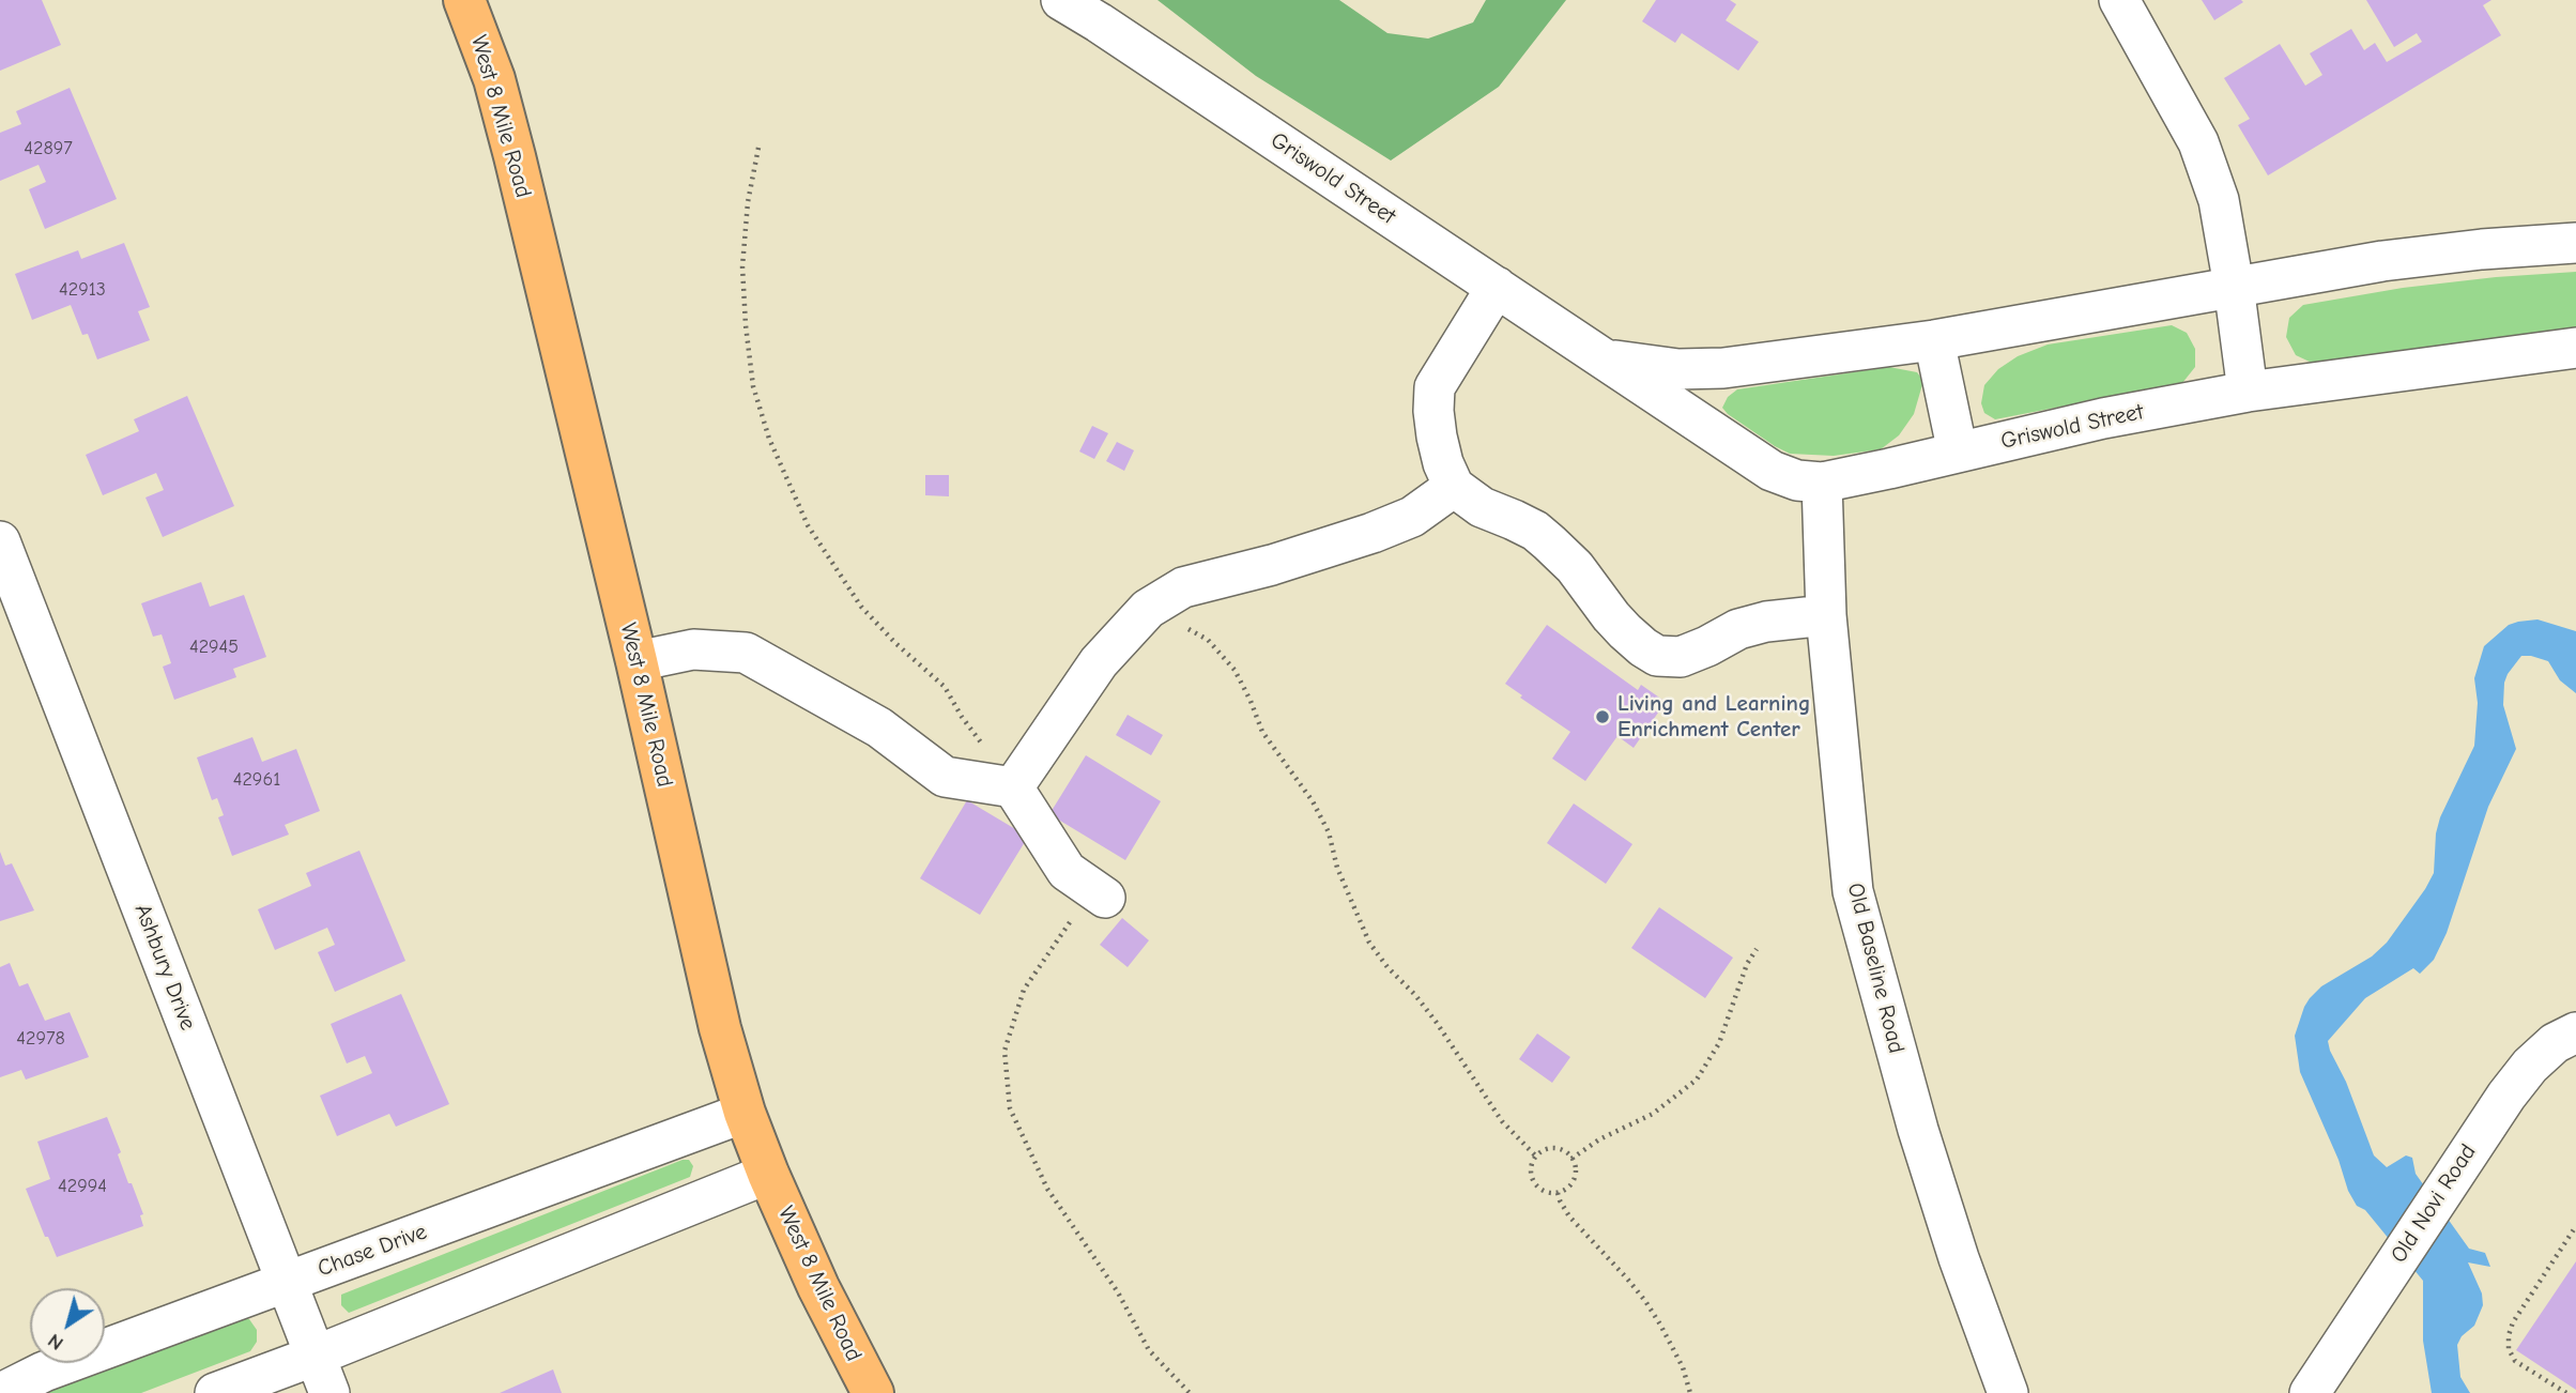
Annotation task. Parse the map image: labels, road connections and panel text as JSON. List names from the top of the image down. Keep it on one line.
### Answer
{"streets":{"main road":["West 8 Mile Road"],"street":["Griswold Street","Ashbury Drive","Old Baseline Road","Old Novi Road","Chase Drive"]},"crossings":[["West 8 Mile Road","Chase Drive"],["Griswold Street","Old Baseline Road"],["Ashbury Drive","Chase Drive"]],"places":["Living and Learning Enrichment Center"],"house_numbers":["42897","42913","42945","42961","42978","42994"],"north":"bottom left"}
